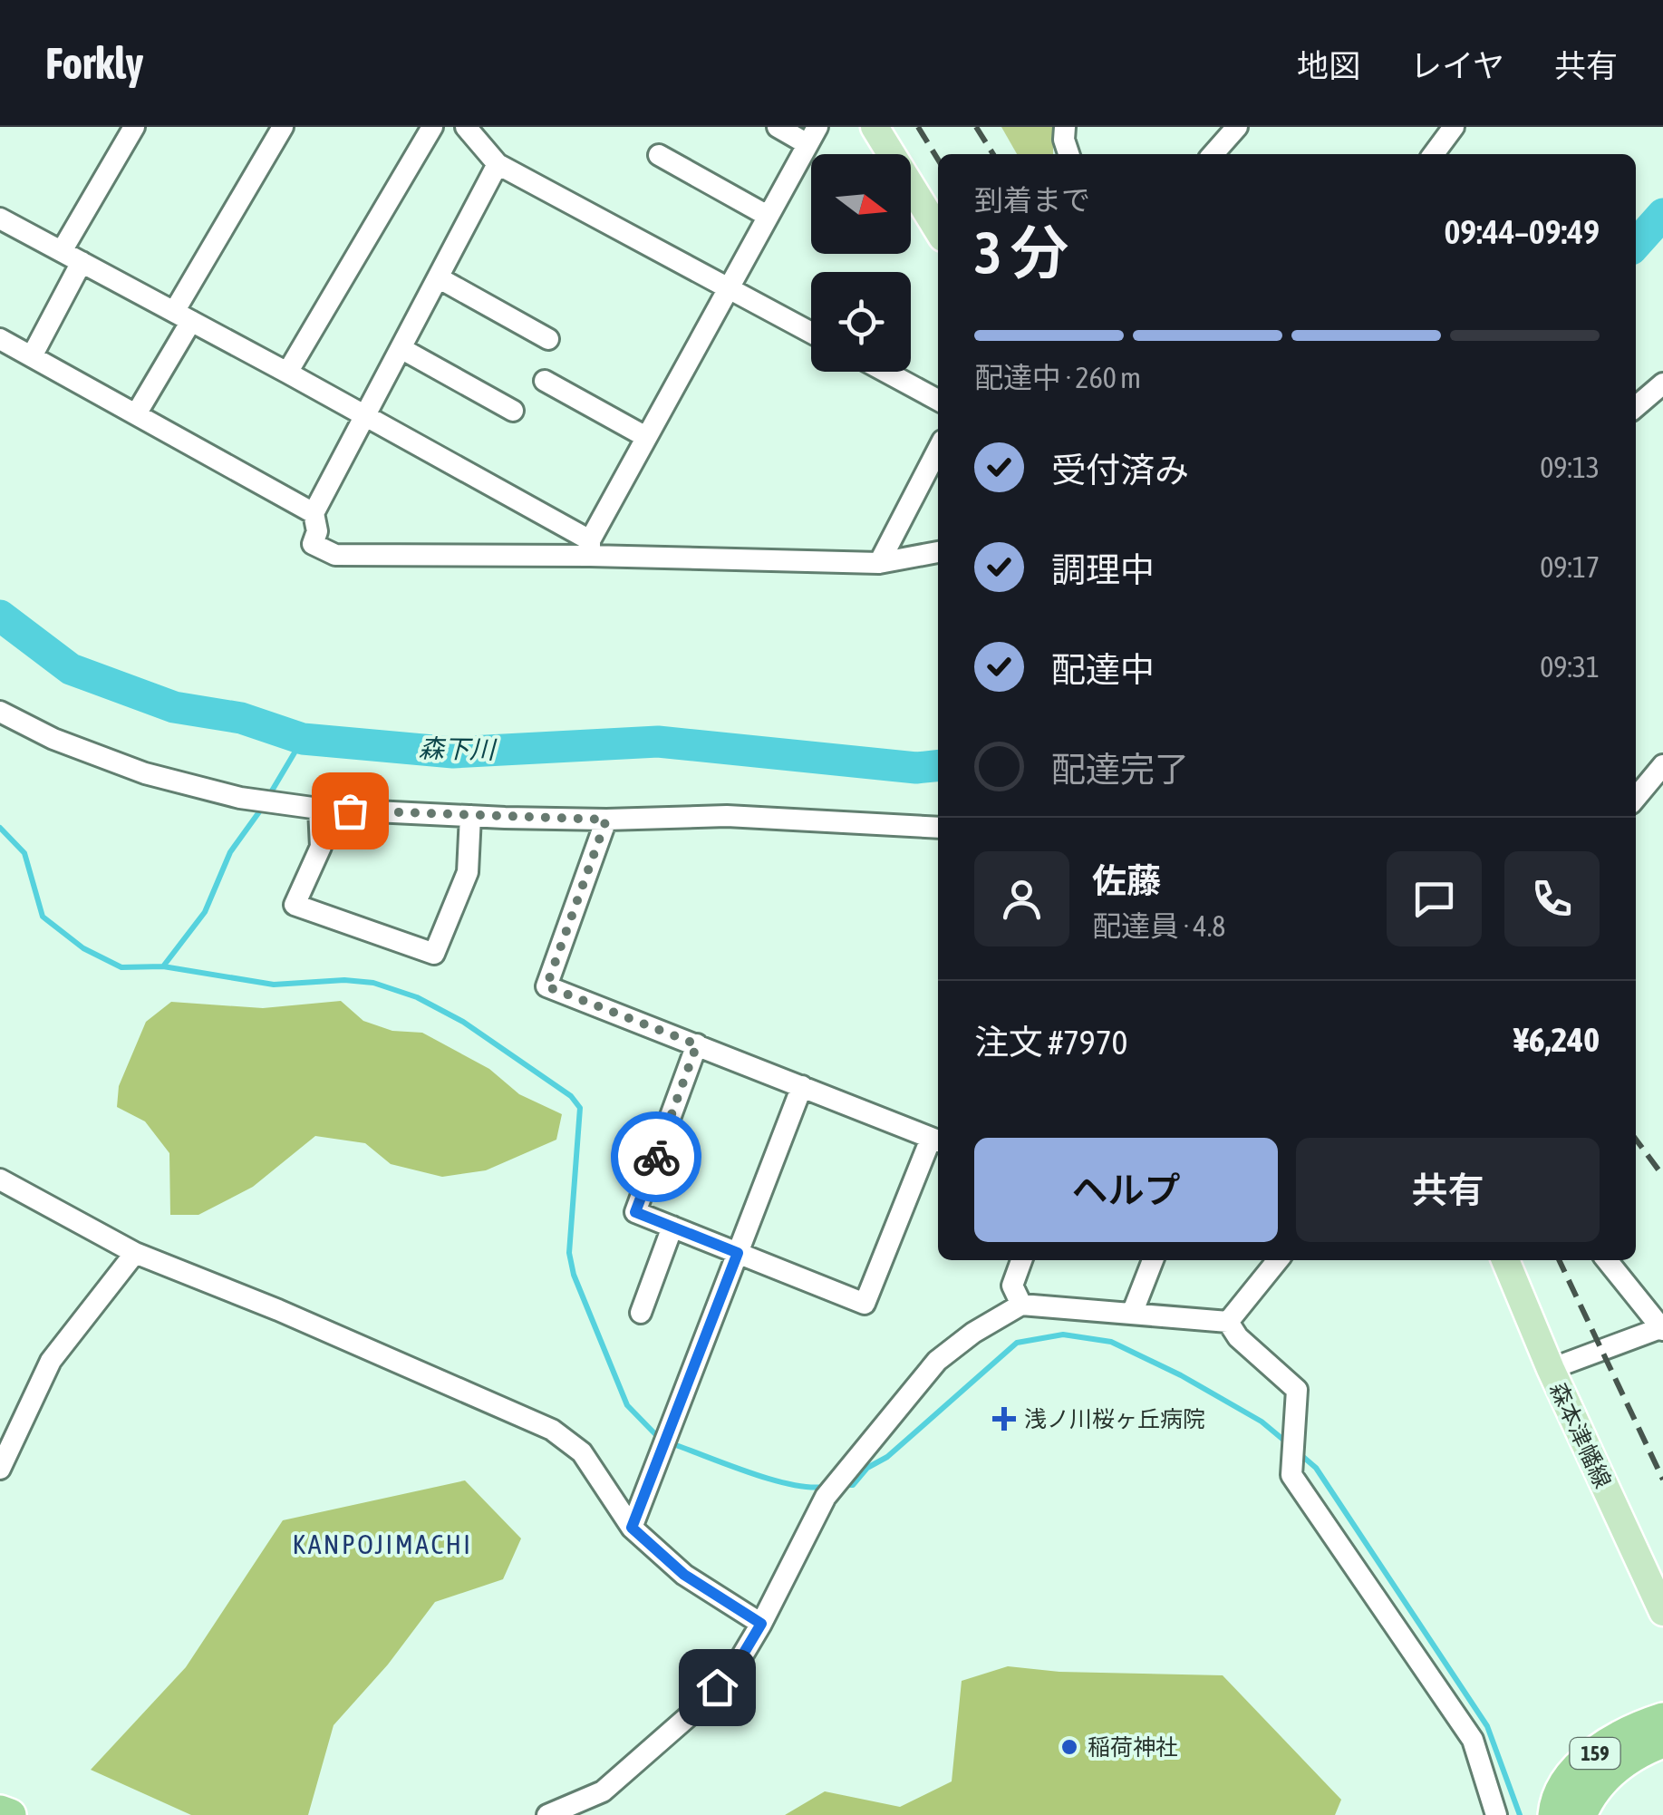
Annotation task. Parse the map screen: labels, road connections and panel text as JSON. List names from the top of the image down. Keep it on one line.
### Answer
{"streets":{"highway":["159"],"main road":["森本津幡線"]},"districts":["KANPOJIMACHI"],"water":["森下川"],"places":{"health":["浅ノ川桜ヶ丘病院"],"other":["稲荷神社"]},"north":"right","page":{"header":"Forkly","nav":["地図","レイヤ","共有"],"heading":["3 分","到着まで","09:44–09:49"],"panel":["佐藤","配達員 · 4.8","注文 #7970","¥6,240"],"bar":"配達中 · 260 m","list":[["受付済み","09:13"],["調理中","09:17"],["配達中","09:31"],"配達完了"],"buttons":["ヘルプ","共有"]}}
